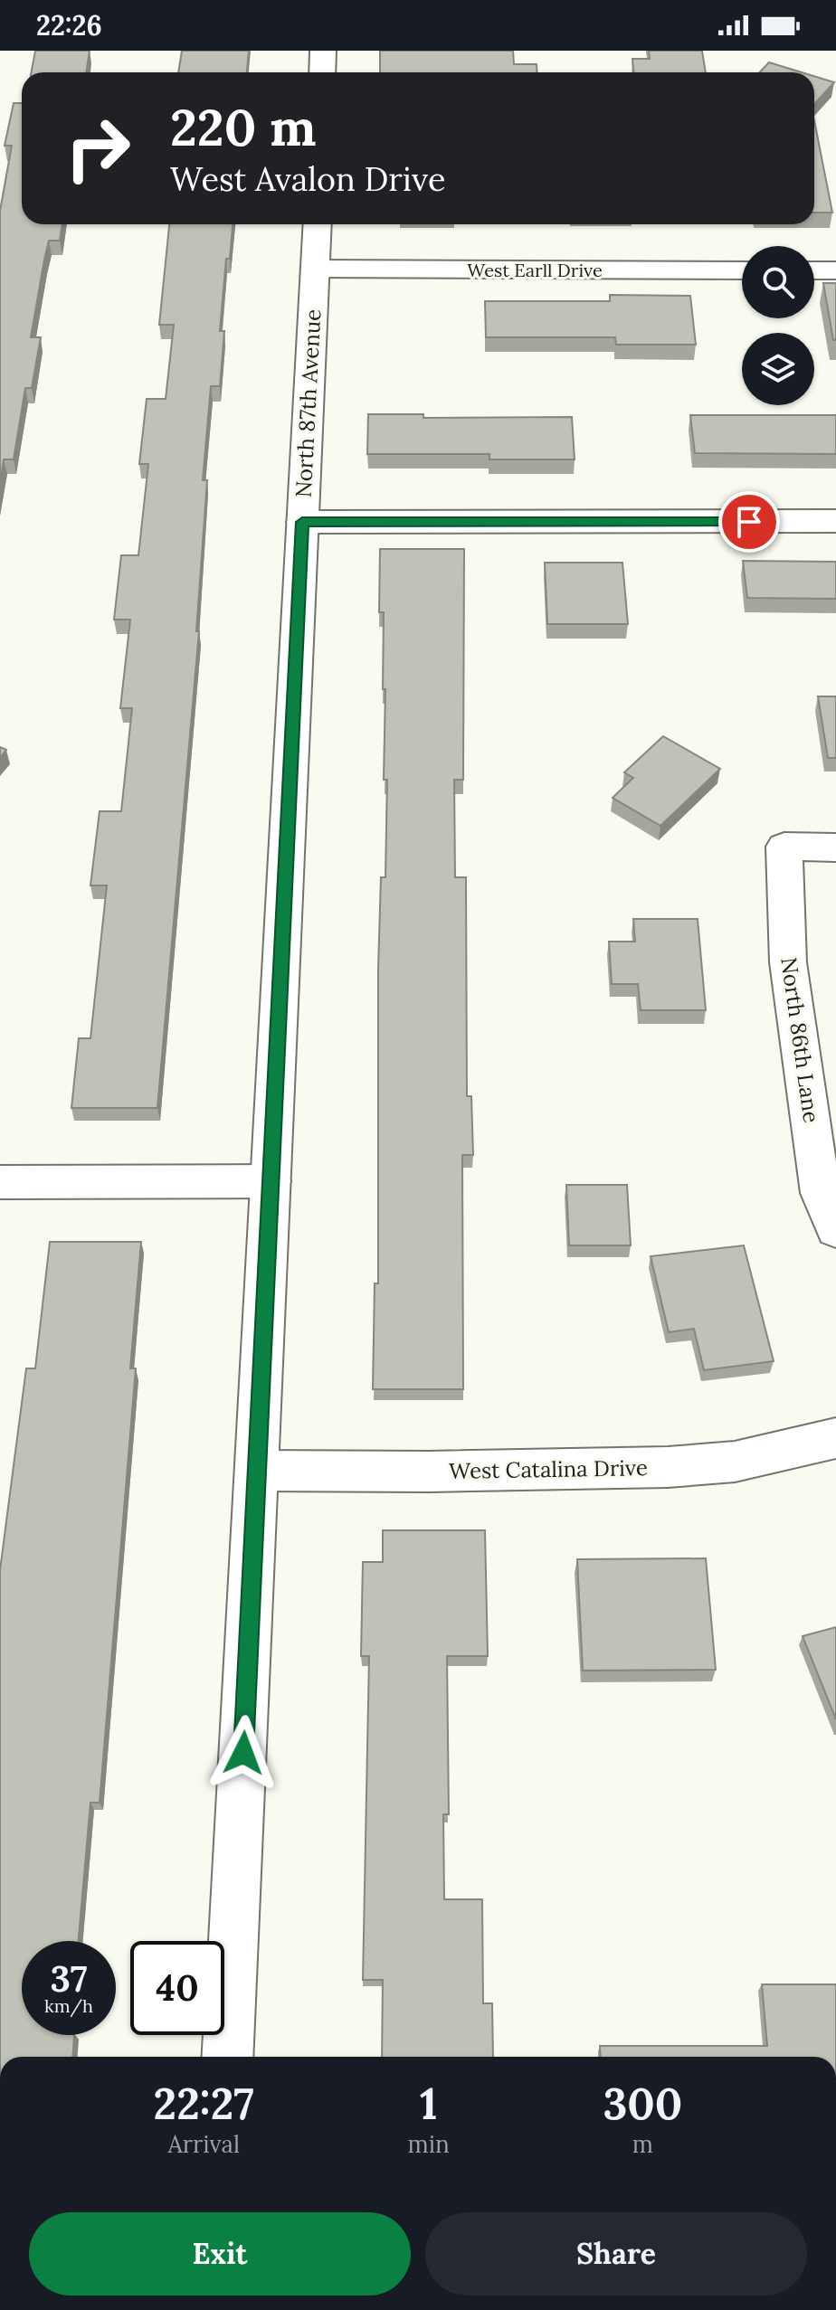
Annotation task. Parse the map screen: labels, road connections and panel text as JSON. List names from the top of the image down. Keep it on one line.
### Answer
{"streets":{"street":["West Earll Drive","North 87th Avenue","North 86th Lane","West Catalina Drive"]},"crossings":[["West Earll Drive","North 87th Avenue"],["North 87th Avenue","West Catalina Drive"]],"page":{"status":"22:26","turn":["220 m","West Avalon Drive"],"speed":"37 km/h","limit":"40","eta":["22:27","Arrival","1","min","300","m"],"buttons":["Exit","Share"]}}
